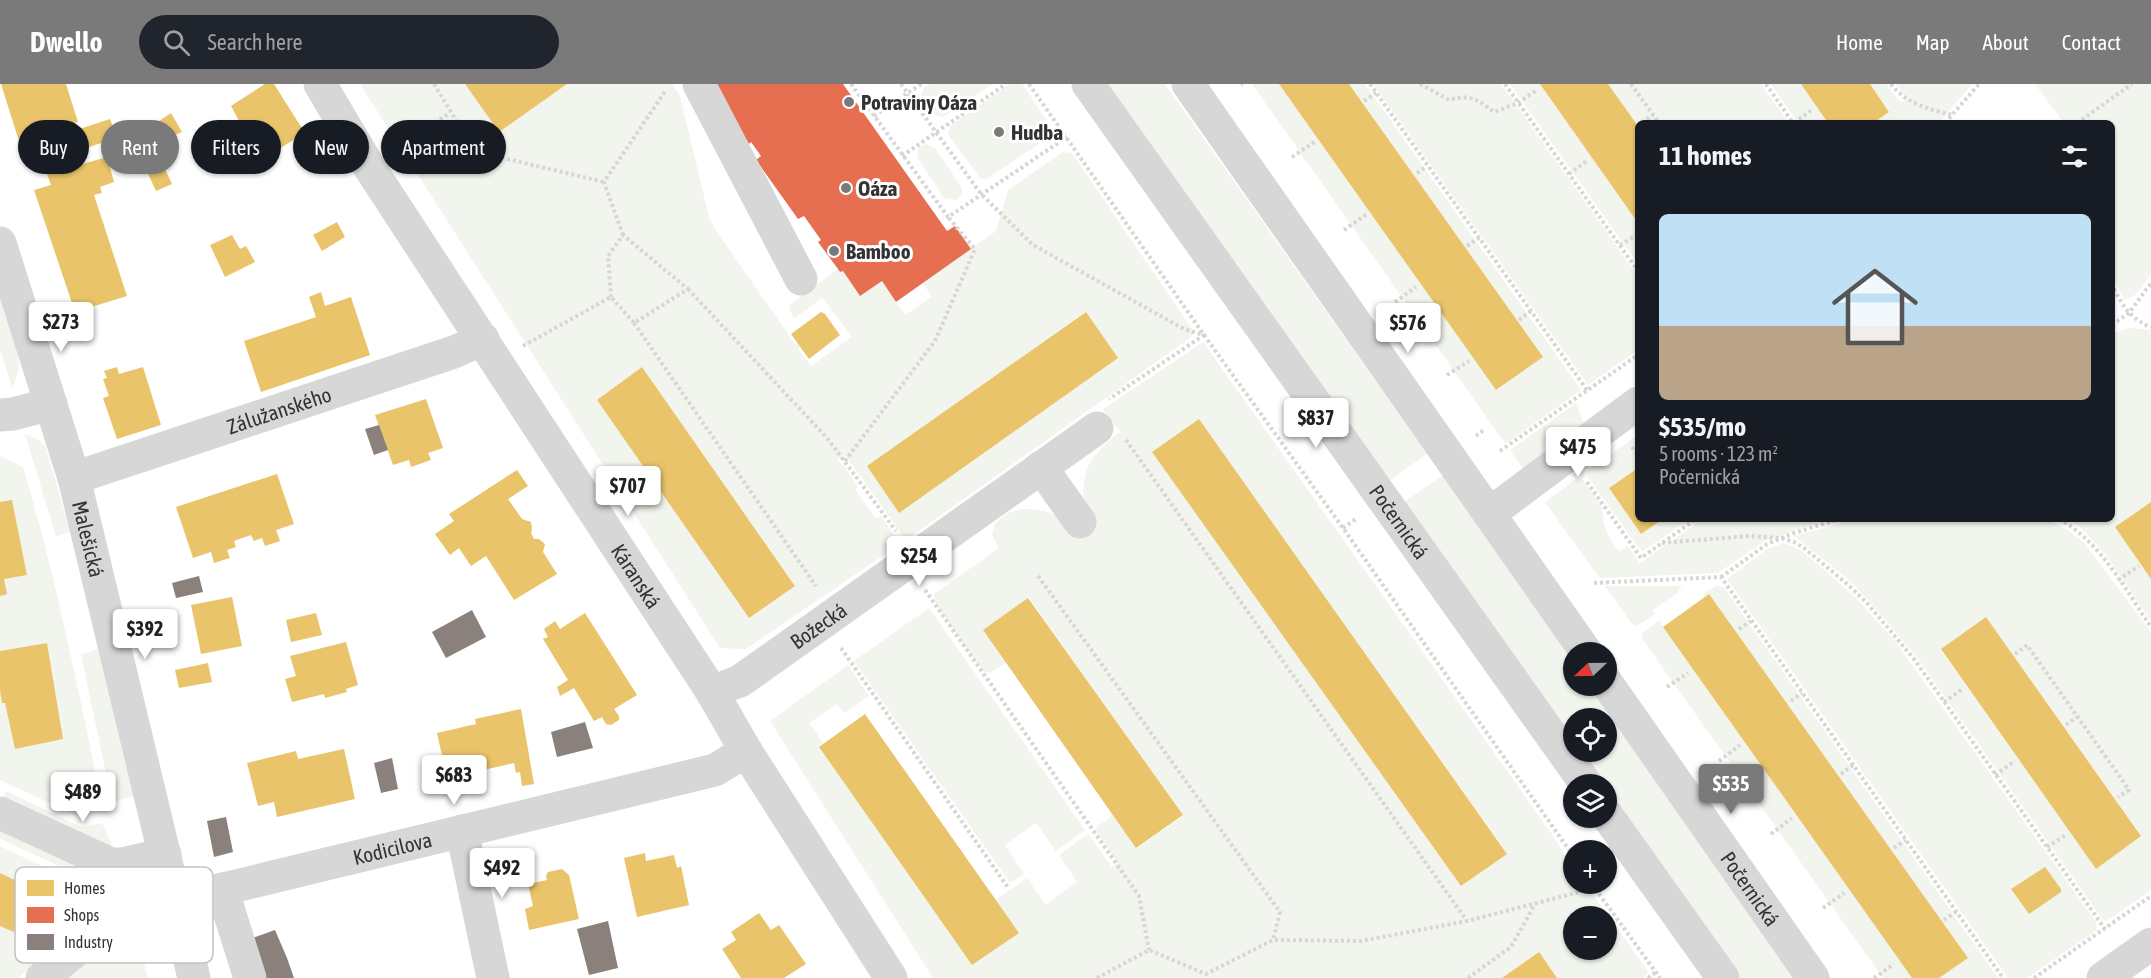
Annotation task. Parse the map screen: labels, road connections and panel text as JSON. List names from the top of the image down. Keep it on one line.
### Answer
{"streets":{"street":["Zálužanského","Počernická","Malešická","Káranská","Božecká","Kodicilova"]},"crossings":[["Zálužanského","Malešická"],["Zálužanského","Káranská"],["Káranská","Božecká"],["Káranská","Kodicilova"]],"places":["Potraviny Oáza","Hudba","Oáza","Bamboo"],"legend":["Homes","Shops","Industry"],"north":"left","page":{"header":"Dwello","search":"Search here","nav":["Home","Map","About","Contact"],"chip":["Buy","Rent","Filters","New","Apartment"],"heading":"11 homes","list":[{"name":"$535/mo","note":"5 rooms · 123 m² · Počernická"}],"price":["$273","$576","$837","$475","$707","$254","$392","$683","$535","$489","$492"],"map_buttons":["+","−"]}}
